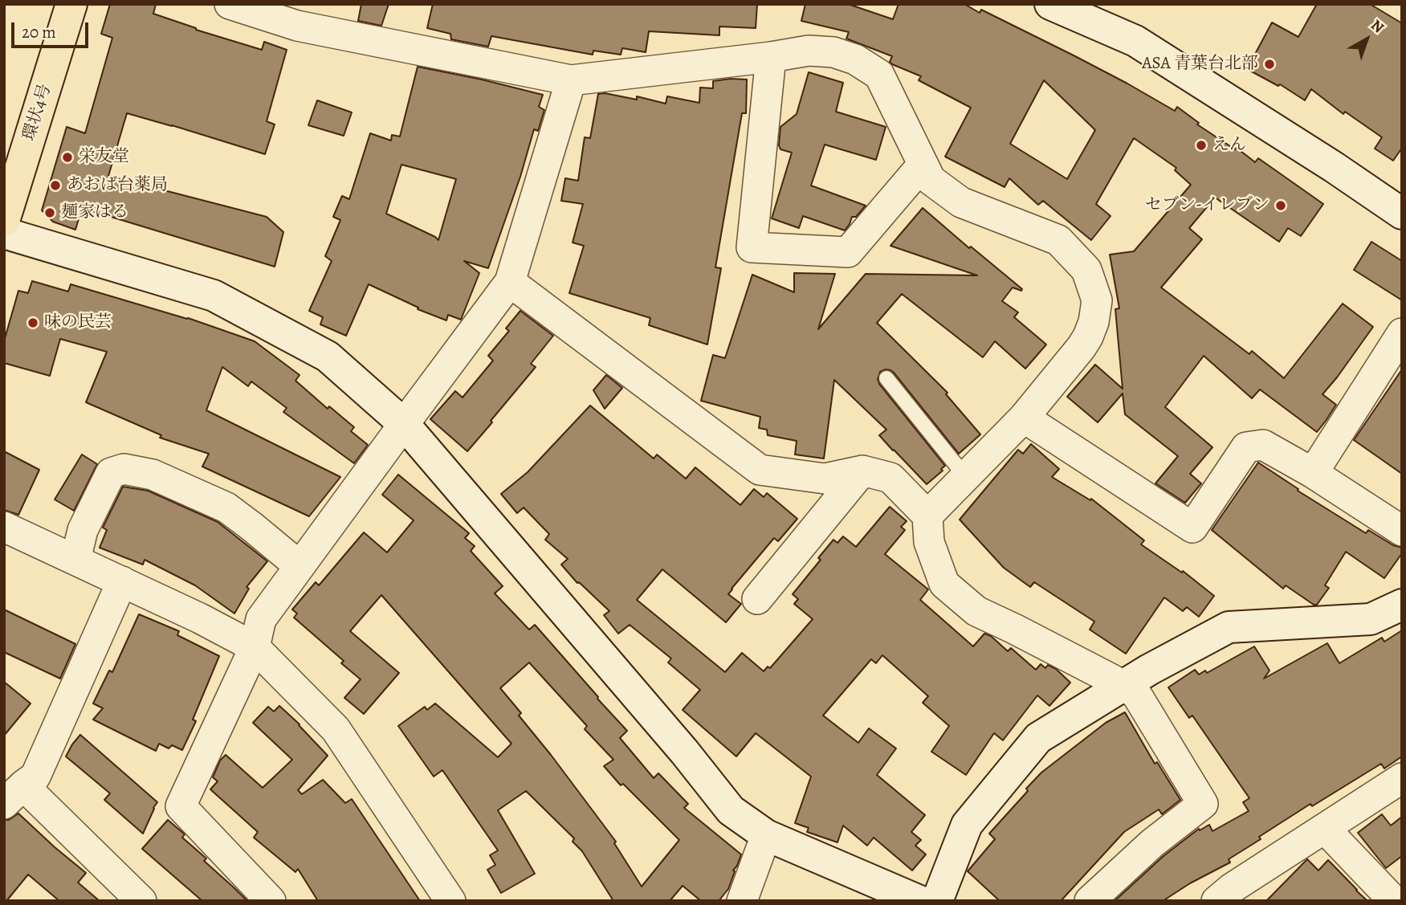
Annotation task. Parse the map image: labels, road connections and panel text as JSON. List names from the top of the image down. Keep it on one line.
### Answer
{"streets":{"main road":["環状4号"]},"places":["ASA 青葉台北部","えん","栄友堂","あおば台薬局","セブン-イレブン","麺家はる","味の民芸"],"scale_bar":"20 m","north":"top right"}
